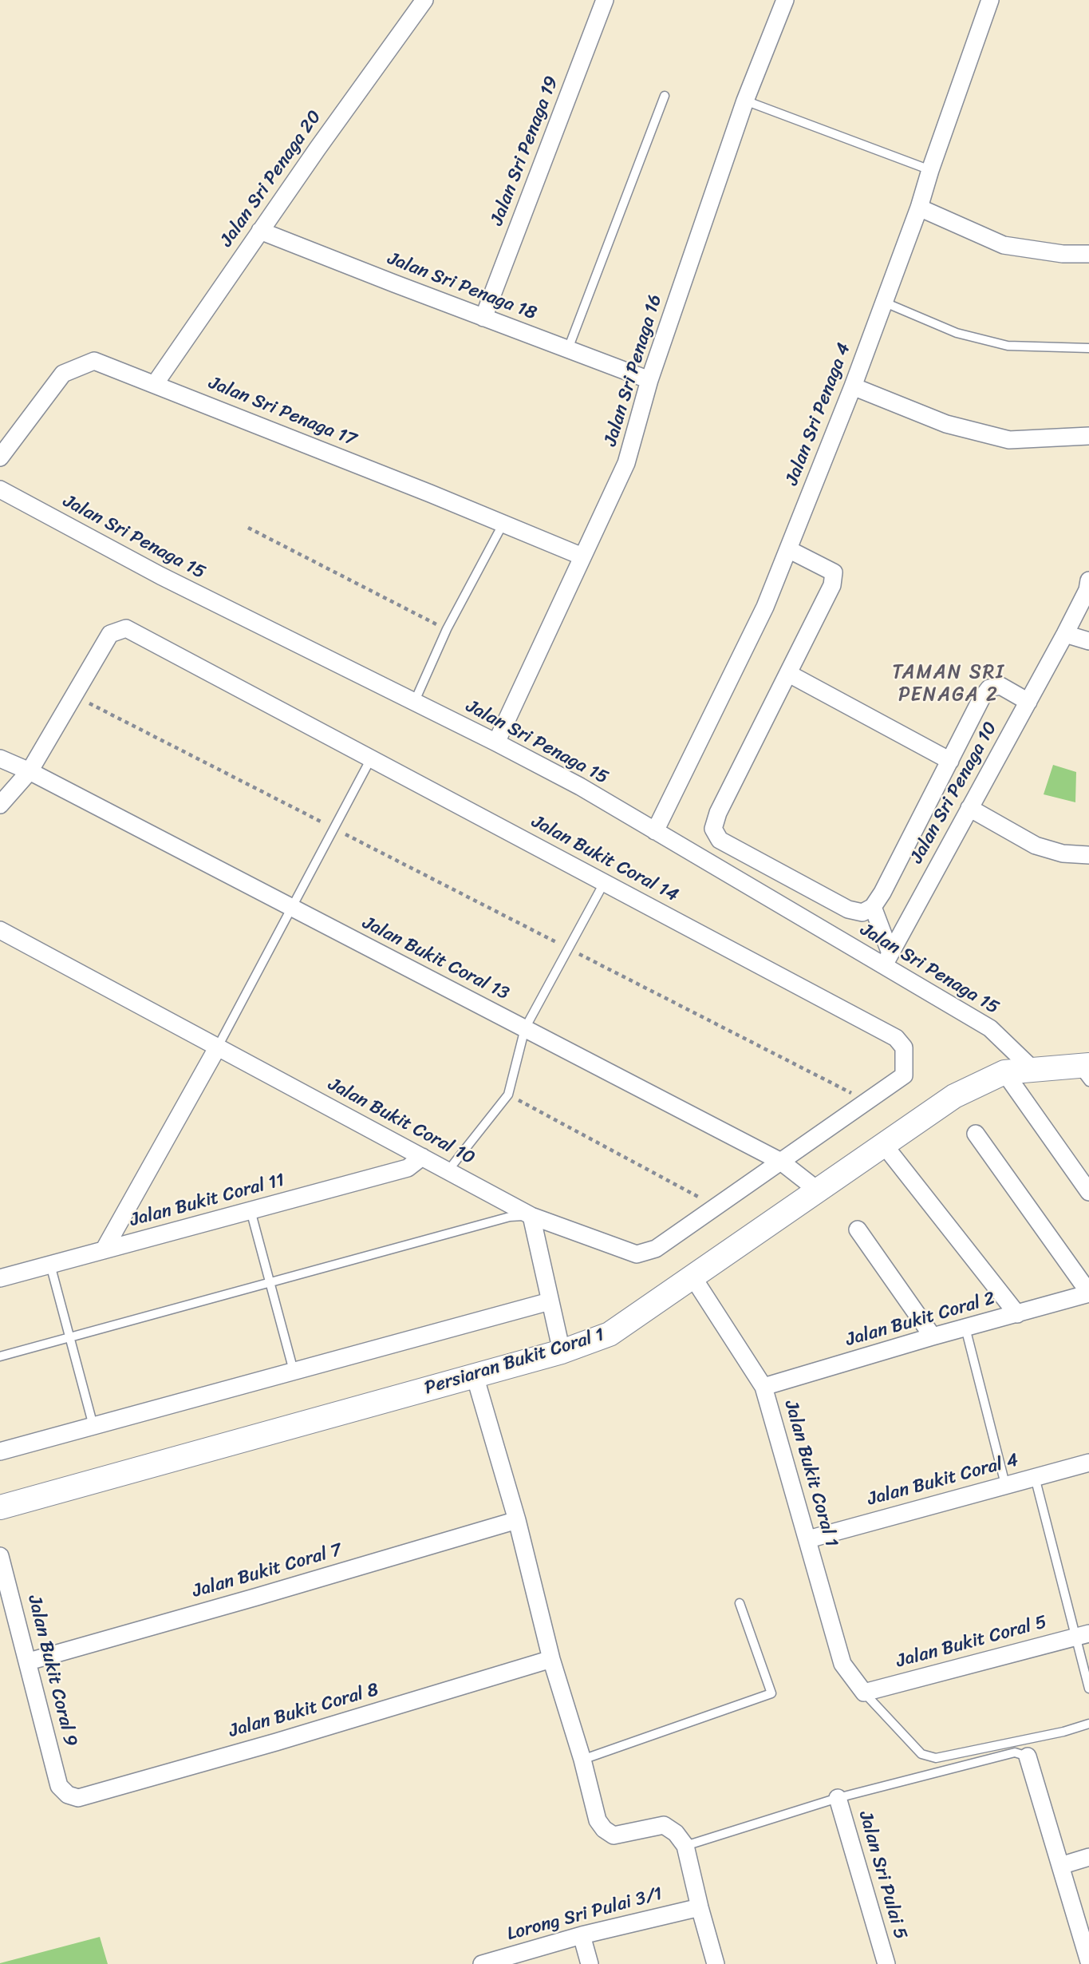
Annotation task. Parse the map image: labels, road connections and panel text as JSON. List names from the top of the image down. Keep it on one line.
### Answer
{"streets":{"street":["Jalan Sri Penaga 19","Jalan Sri Penaga 20","Jalan Sri Penaga 18","Jalan Sri Penaga 16","Jalan Sri Penaga 17","Jalan Sri Penaga 4","Jalan Sri Penaga 15","Jalan Sri Penaga 10","Jalan Bukit Coral 14","Jalan Bukit Coral 13","Jalan Bukit Coral 10","Jalan Bukit Coral 11","Jalan Bukit Coral 2","Persiaran Bukit Coral 1","Jalan Bukit Coral 1","Jalan Bukit Coral 4","Jalan Bukit Coral 7","Jalan Bukit Coral 5","Jalan Bukit Coral 9","Jalan Bukit Coral 8","Jalan Sri Pulai 5","Lorong Sri Pulai 3/1"]},"crossings":[["Jalan Sri Penaga 19","Jalan Sri Penaga 18"],["Jalan Sri Penaga 20","Jalan Sri Penaga 18"],["Jalan Sri Penaga 20","Jalan Sri Penaga 17"],["Jalan Sri Penaga 18","Jalan Sri Penaga 16"],["Jalan Sri Penaga 16","Jalan Sri Penaga 17"],["Jalan Sri Penaga 16","Jalan Sri Penaga 15"],["Jalan Sri Penaga 4","Jalan Sri Penaga 15"],["Jalan Sri Penaga 15","Jalan Sri Penaga 10"],["Jalan Sri Penaga 15","Persiaran Bukit Coral 1"],["Jalan Bukit Coral 14","Jalan Bukit Coral 13"],["Jalan Bukit Coral 14","Jalan Bukit Coral 10"],["Jalan Bukit Coral 13","Jalan Bukit Coral 10"],["Jalan Bukit Coral 13","Persiaran Bukit Coral 1"],["Jalan Bukit Coral 10","Jalan Bukit Coral 11"],["Jalan Bukit Coral 2","Jalan Bukit Coral 1"],["Persiaran Bukit Coral 1","Jalan Bukit Coral 1"],["Jalan Bukit Coral 1","Jalan Bukit Coral 4"],["Jalan Bukit Coral 1","Jalan Bukit Coral 5"],["Jalan Bukit Coral 7","Jalan Bukit Coral 9"],["Jalan Bukit Coral 9","Jalan Bukit Coral 8"]],"districts":["TAMAN SRI PENAGA 2"]}
